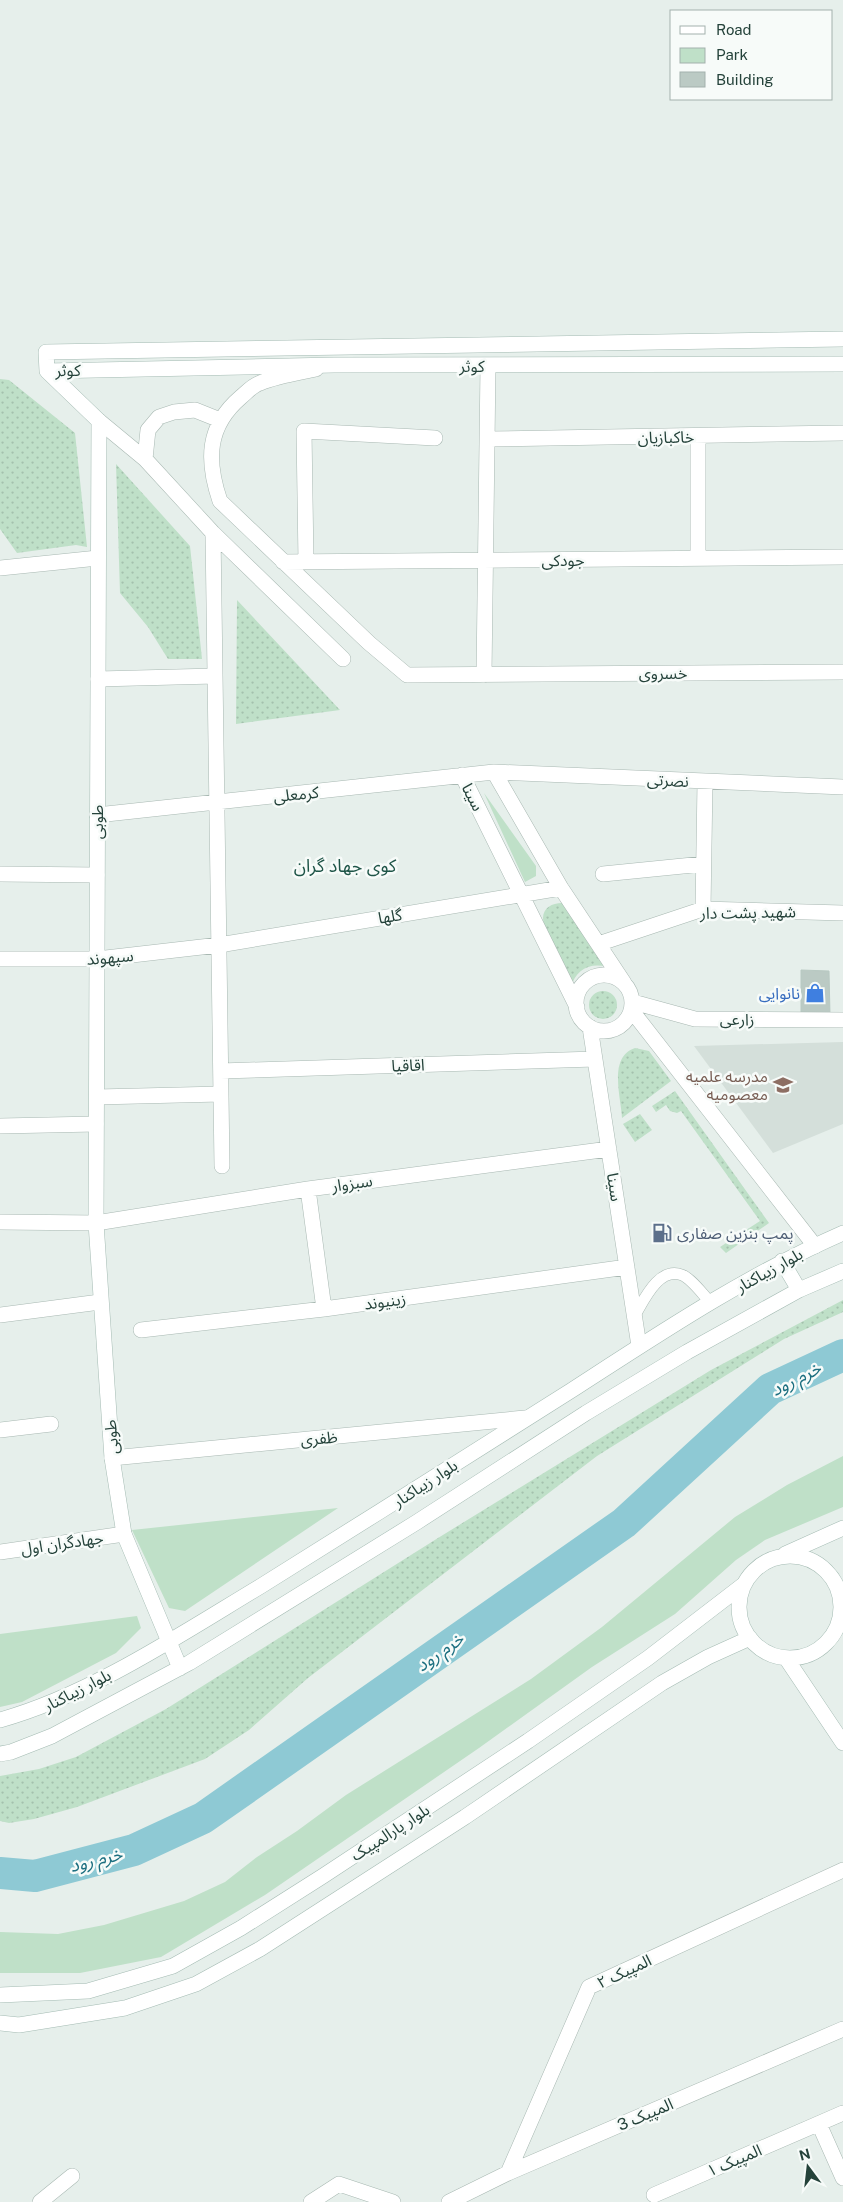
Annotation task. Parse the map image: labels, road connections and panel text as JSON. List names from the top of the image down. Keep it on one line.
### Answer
{"streets":{"street":["کوثر","خاکبازیان","جودکی","خسروی","نصرتی","کرمعلی","سینا","طوبی","شهید پشت دار","گلها","سپهوند","زارعی","اقاقیا","سبزوار","بلوار زیباکنار","زینیوند","ظفری","جهادگران اول","بلوار پارالمپیک","المپیک ۲","المپیک 3","المپیک ۱"]},"crossings":[["جودکی","خسروی"],["نصرتی","کرمعلی"],["کرمعلی","سینا"],["کرمعلی","طوبی"],["سینا","گلها"],["سینا","زارعی"],["سینا","اقاقیا"],["سینا","سبزوار"],["سینا","بلوار زیباکنار"],["سینا","زینیوند"],["طوبی","سپهوند"],["طوبی","سبزوار"],["طوبی","بلوار زیباکنار"],["طوبی","ظفری"],["طوبی","جهادگران اول"],["گلها","سپهوند"],["بلوار زیباکنار","ظفری"],["المپیک ۲","المپیک 3"]],"districts":["کوی جهاد گران"],"water":["خرم رود"],"places":{"shop":["نانوایی"],"school or university":["مدرسه علمیه معصومیه"],"fuel station":["پمپ بنزین صفاری"]},"legend":["Road","Park","Building"],"north":"top"}
